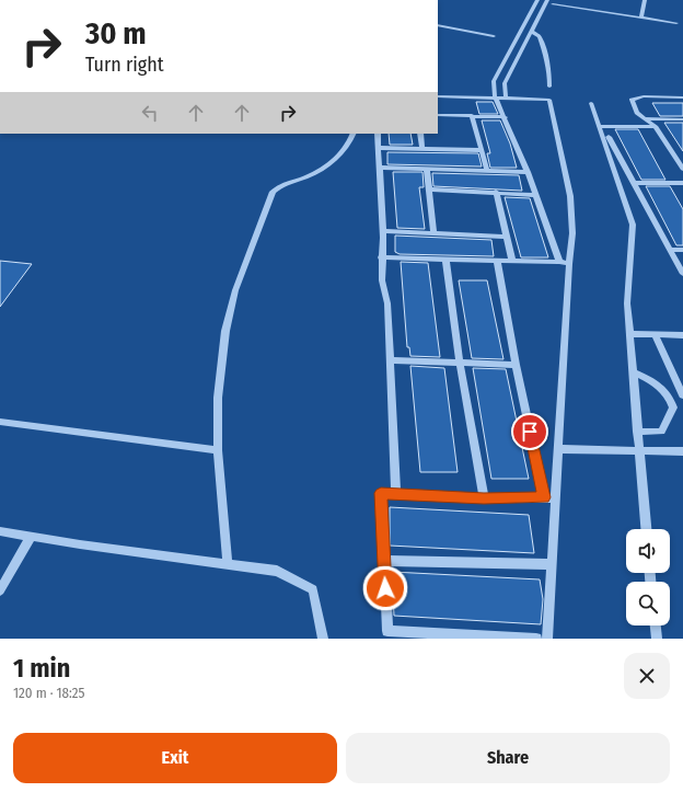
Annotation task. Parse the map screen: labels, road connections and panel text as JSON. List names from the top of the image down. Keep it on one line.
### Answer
{"page":{"turn":["30 m","Turn right"],"heading":["1 min","120 m · 18:25"],"buttons":["Exit","Share"]}}
